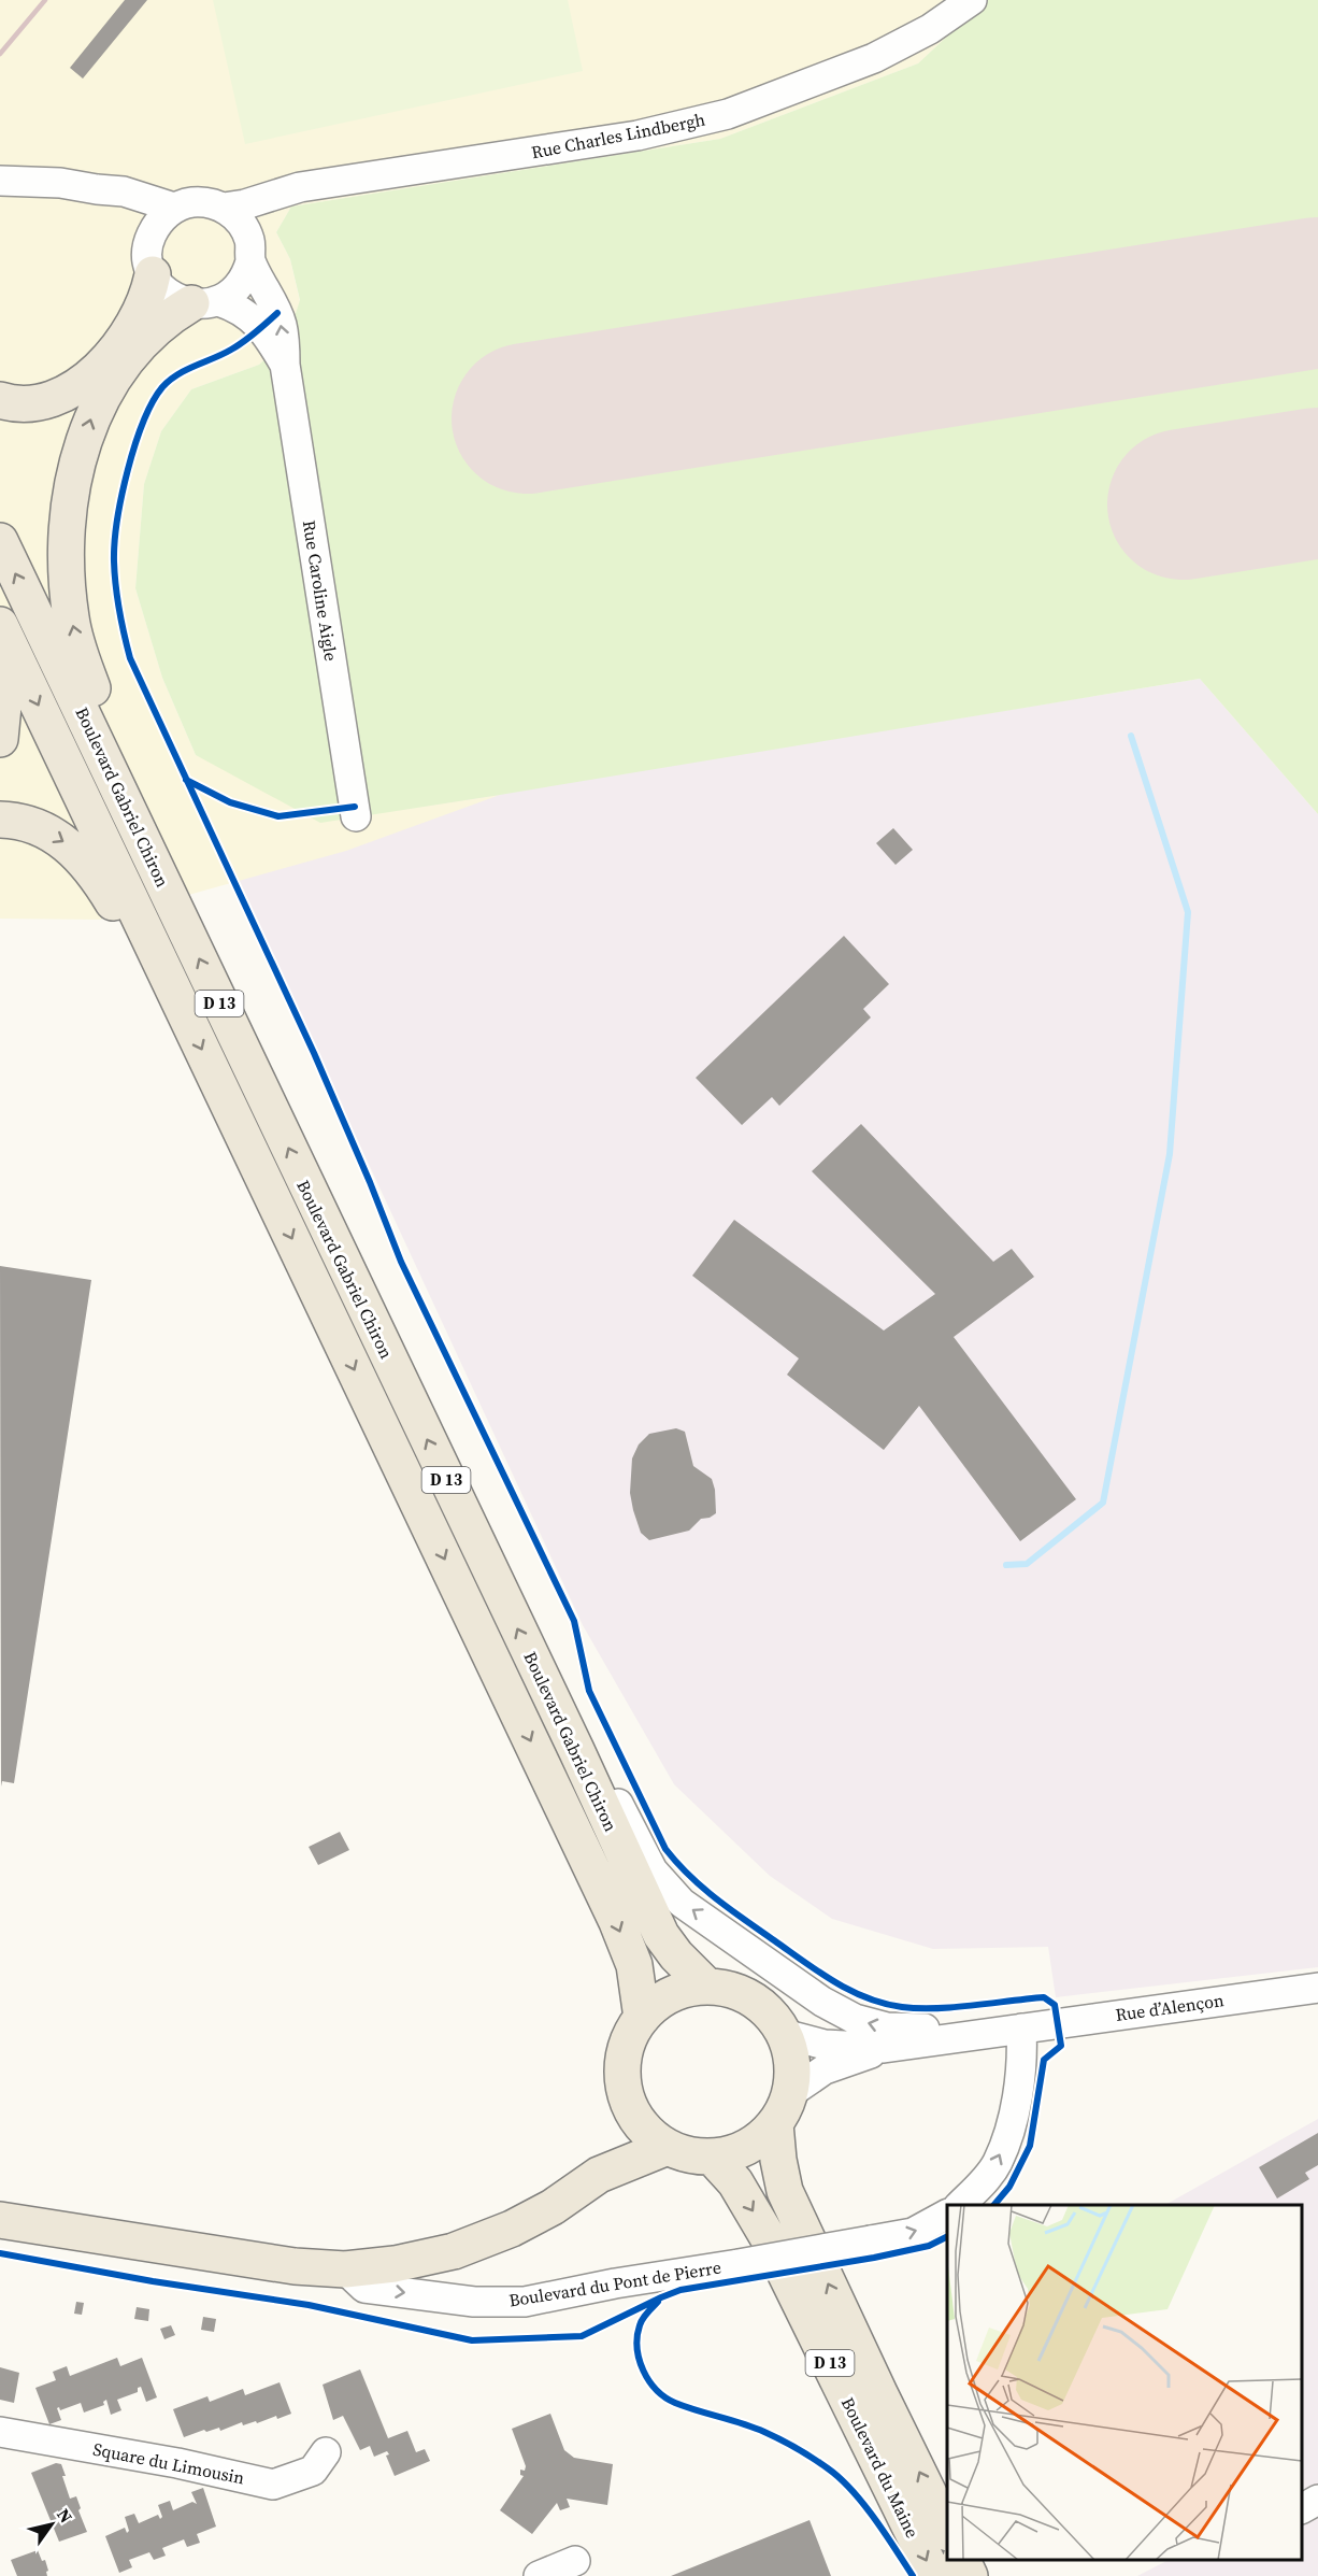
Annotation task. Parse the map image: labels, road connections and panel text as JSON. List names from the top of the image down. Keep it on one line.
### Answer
{"streets":{"main road":["Boulevard Gabriel Chiron","D 13","Boulevard du Maine"],"street":["Rue Charles Lindbergh","Rue Caroline Aigle","Rue d’Alençon","Boulevard du Pont de Pierre","Square du Limousin"]},"crossings":[["Rue Charles Lindbergh","Rue Caroline Aigle"],["Boulevard Gabriel Chiron","Boulevard du Maine"]],"one_way":["Boulevard du Pont de Pierre"],"north":"top right"}
